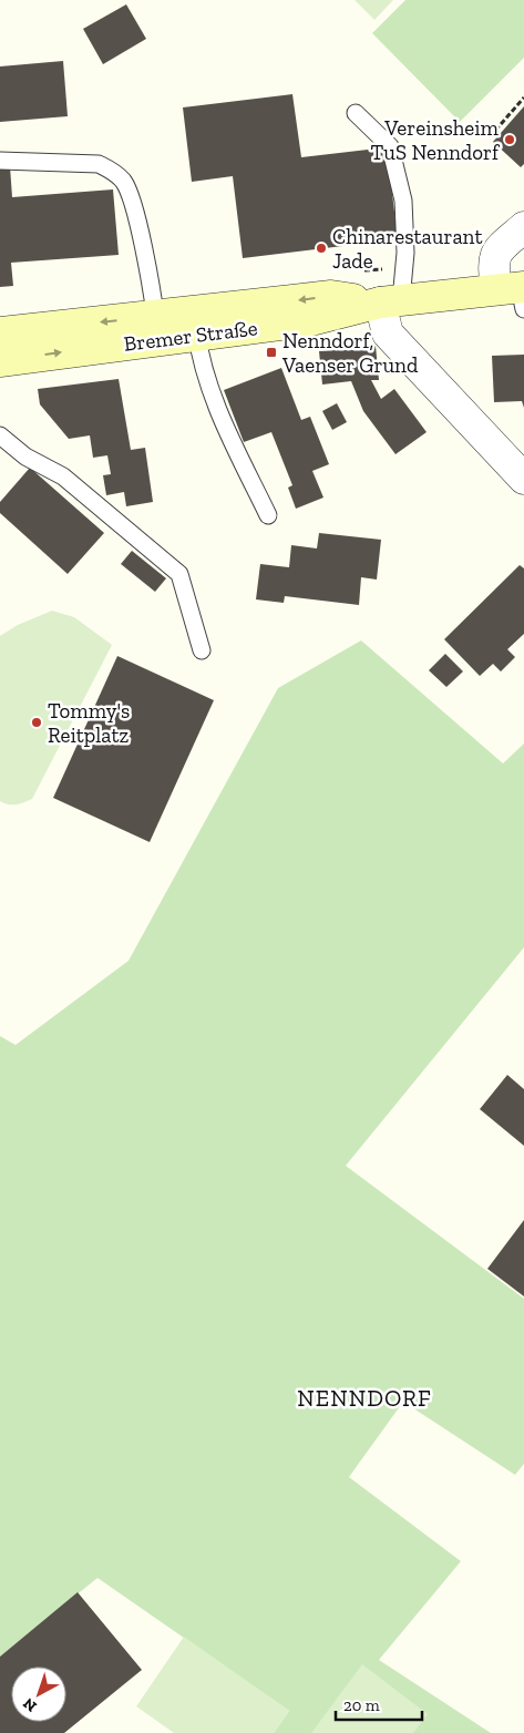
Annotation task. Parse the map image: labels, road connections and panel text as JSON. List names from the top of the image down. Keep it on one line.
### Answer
{"streets":{"main road":["Bremer Straße"]},"districts":["NENNDORF"],"places":{"other":["Vereinsheim TuS Nenndorf","Chinarestaurant Jade","Tommy's Reitplatz"],"transit":["Nenndorf, Vaenser Grund"]},"scale_bar":"20 m","north":"bottom left"}
